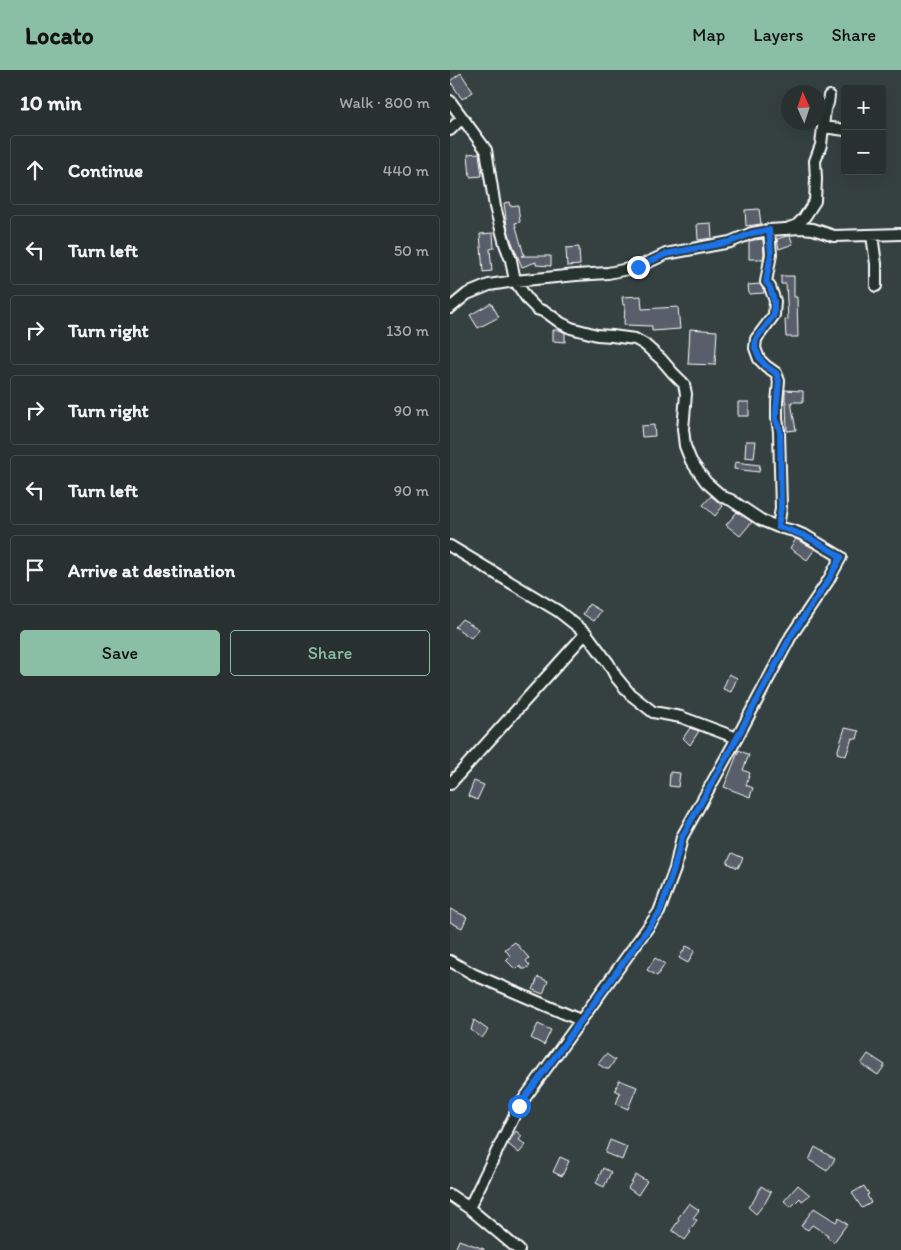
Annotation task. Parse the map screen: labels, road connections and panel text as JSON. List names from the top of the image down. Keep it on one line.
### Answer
{"north":"top","page":{"header":"Locato","nav":["Map","Layers","Share"],"heading":["10 min","Walk · 800 m"],"map_buttons":["+","−"],"list":[["Continue","440 m"],["Turn left","50 m"],["Turn right","130 m"],["Turn right","90 m"],["Turn left","90 m"],"Arrive at destination"],"buttons":["Save","Share"]}}
